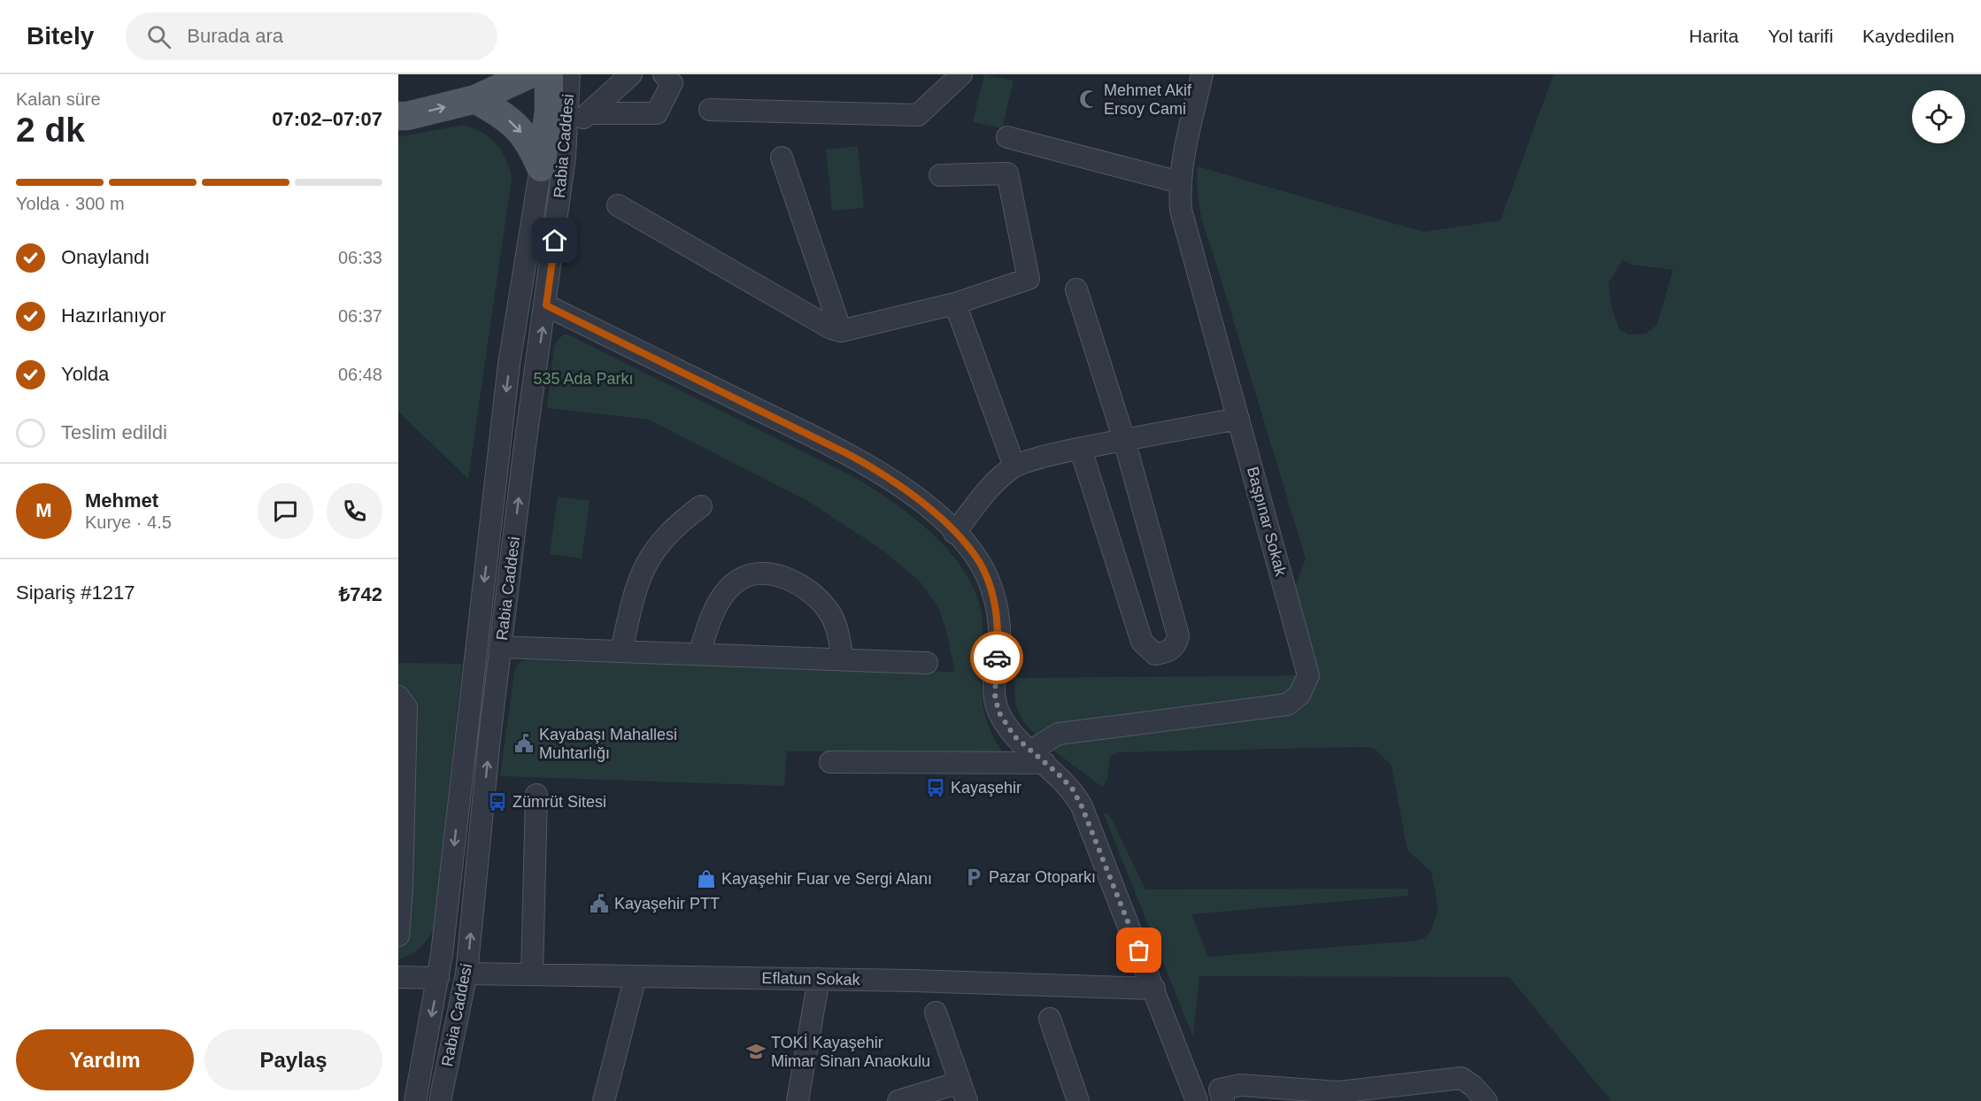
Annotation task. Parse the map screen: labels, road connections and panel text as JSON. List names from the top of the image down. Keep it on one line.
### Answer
{"streets":{"street":["Rabia Caddesi","Başpınar Sokak","Eflatun Sokak"]},"crossings":[["Rabia Caddesi","Eflatun Sokak"]],"parks":["535 Ada Parkı"],"places":{"mosque":["Mehmet Akif Ersoy Cami"],"public building":["Kayabaşı Mahallesi Muhtarlığı","Kayaşehir PTT"],"bus stop":["Kayaşehir","Zümrüt Sitesi"],"parking":["Pazar Otoparkı"],"shop":["Kayaşehir Fuar ve Sergi Alanı"],"school or university":["TOKİ Kayaşehir Mimar Sinan Anaokulu"]},"page":{"header":"Bitely","search":"Burada ara","nav":["Harita","Yol tarifi","Kaydedilen"],"heading":["2 dk","Kalan süre","07:02–07:07"],"panel":["Mehmet","Kurye · 4.5","Sipariş #1217","₺742"],"bar":"Yolda · 300 m","list":[["Onaylandı","06:33"],["Hazırlanıyor","06:37"],["Yolda","06:48"],"Teslim edildi"],"round":"M","buttons":["Yardım","Paylaş"]}}
